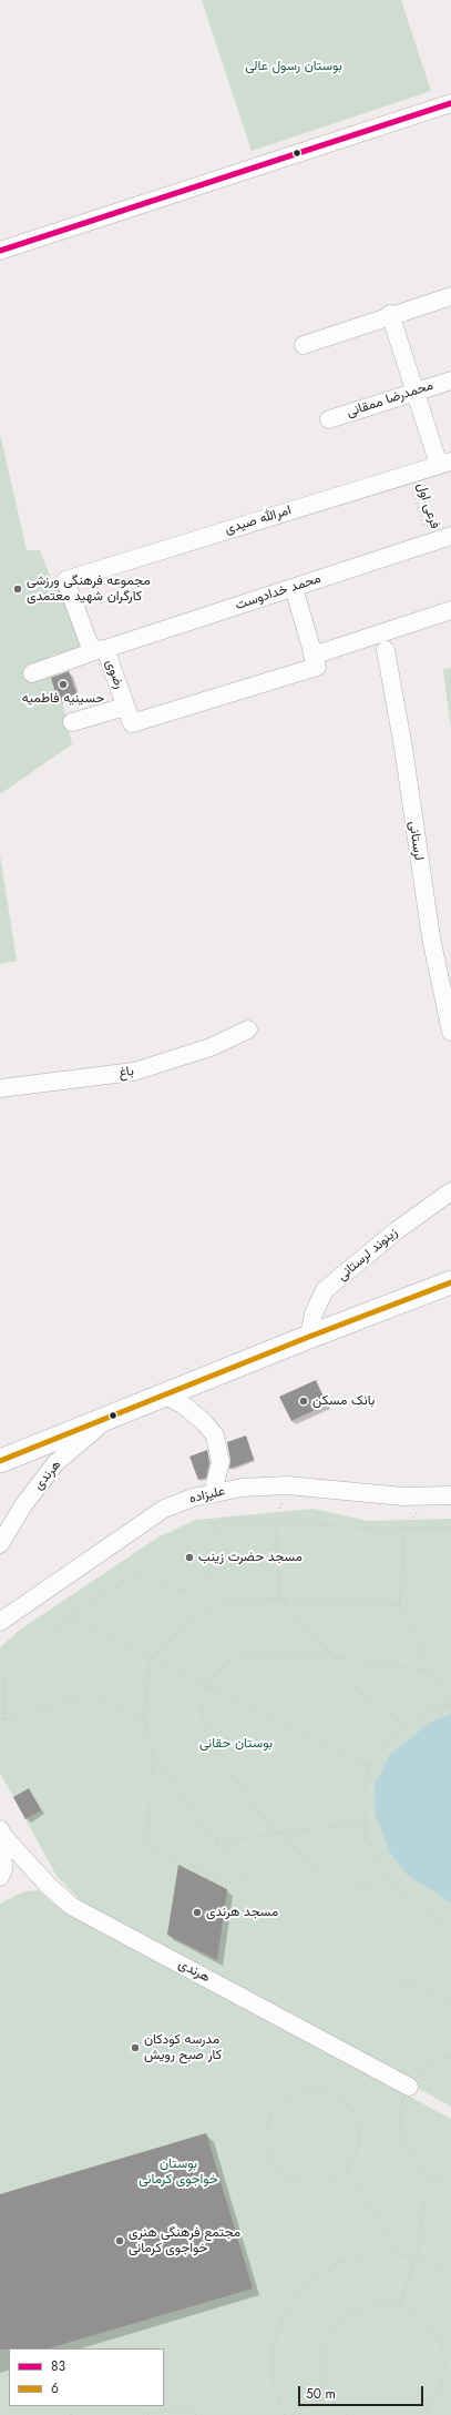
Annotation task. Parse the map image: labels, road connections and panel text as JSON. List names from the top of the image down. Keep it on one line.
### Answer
{"streets":{"street":["محمدرضا ممقانی","امرالله صیدی","محمد خدادوست","رضوی","لرستانی","باغ","زینوند لرستانی","هرندی","علیزاده"],"path":["فرعی اول"]},"crossings":[["فرعی اول","امرالله صیدی"],["فرعی اول","محمد خدادوست"],["امرالله صیدی","رضوی"],["محمد خدادوست","رضوی"]],"parks":["بوستان رسول عالی","بوستان حقانی","بوستان خواجوی کرمانی"],"places":["مجموعه فرهنگی ورزشی کارگران شهید معتمدی","حسینیه فاطمیه","بانک مسکن","مسجد حضرت زینب","مسجد هرندی","مدرسه کودکان کار صبح رویش","مجتمع فرهنگی هنری خواجوی كرمانی"],"lines":["transit line 83","transit line 6"],"legend":["83","6"],"scale_bar":"50 m"}
